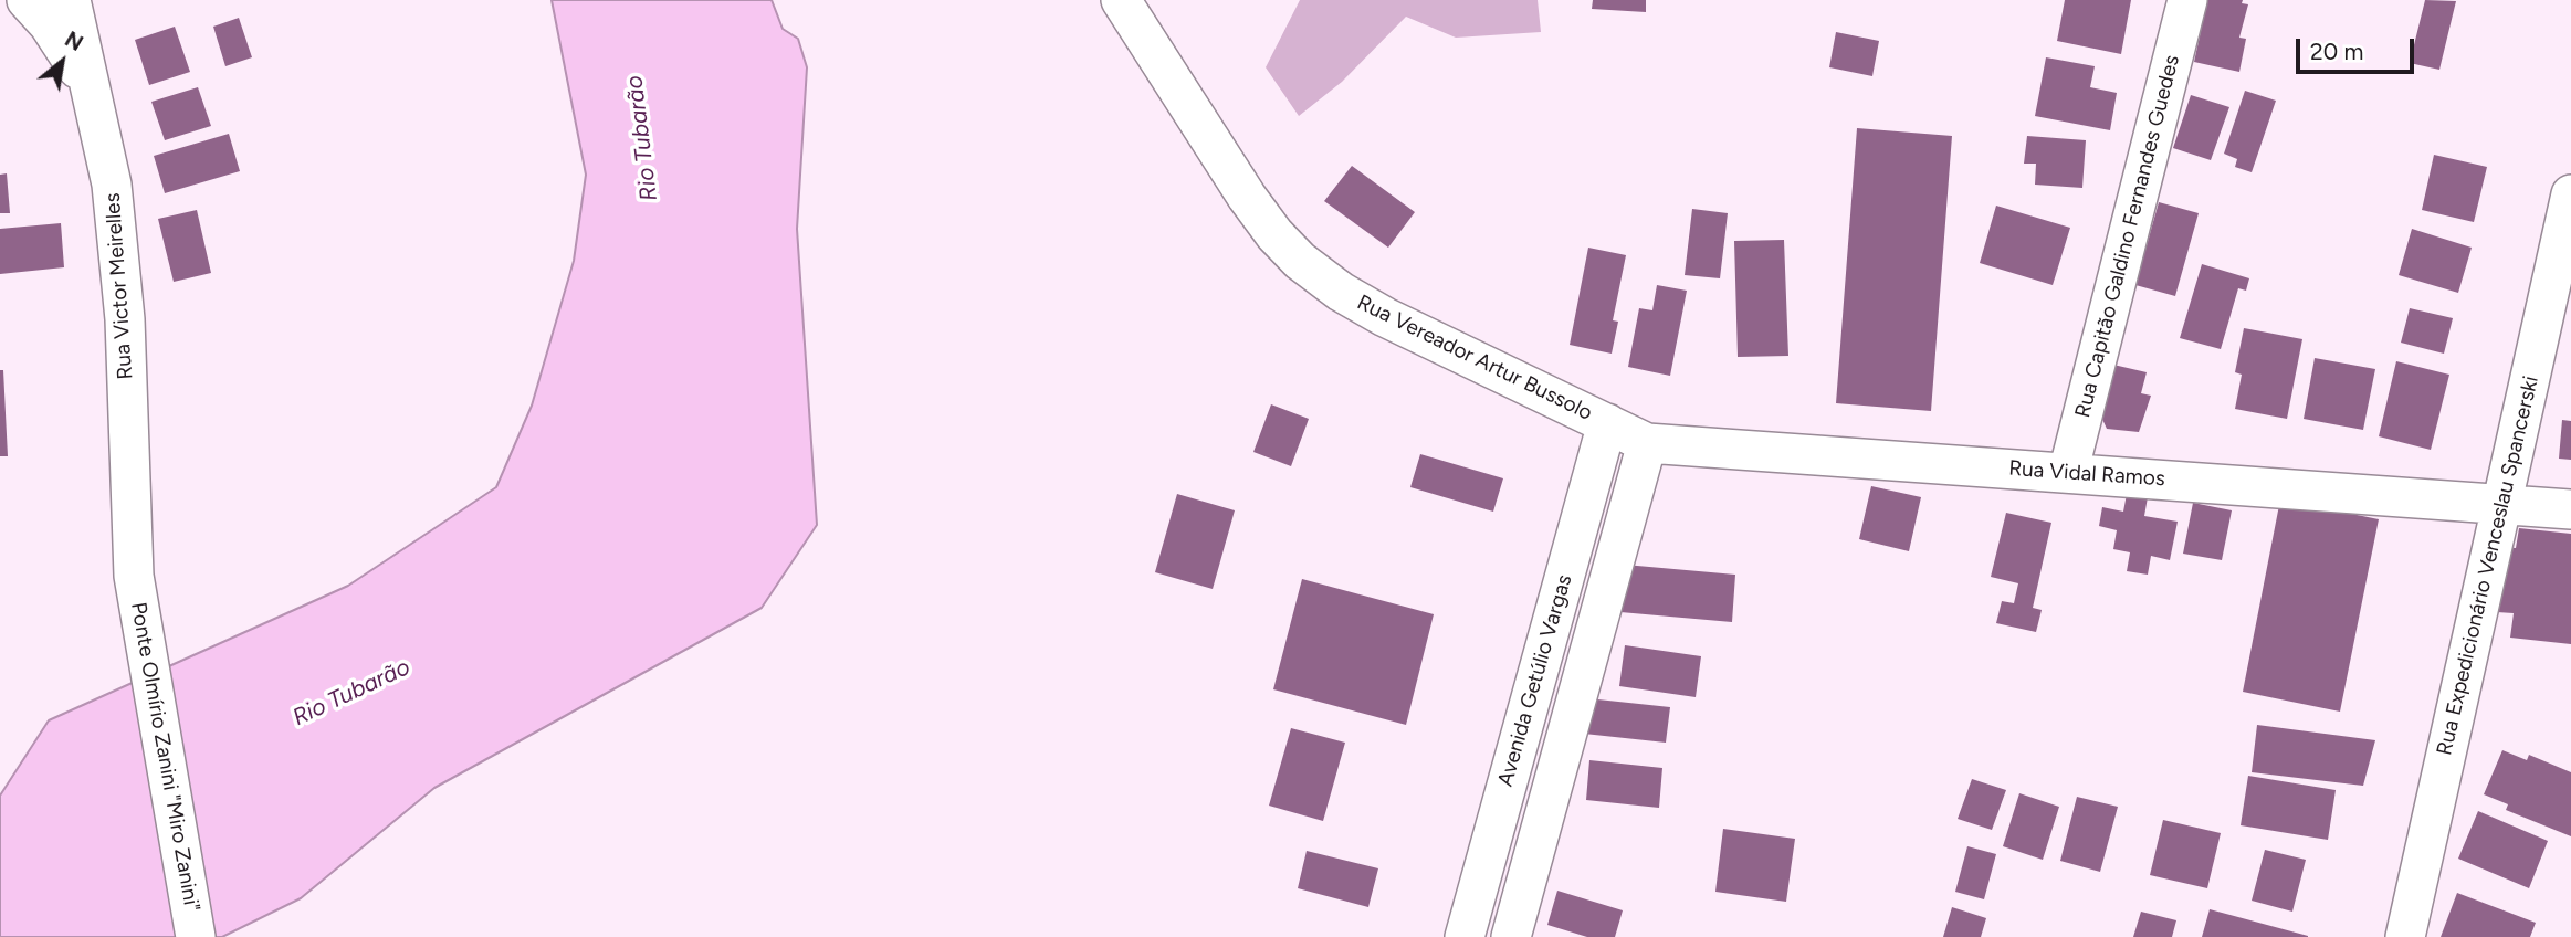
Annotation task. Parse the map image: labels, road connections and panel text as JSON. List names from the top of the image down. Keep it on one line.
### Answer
{"streets":{"street":["Rua Capitão Galdino Fernandes Guedes","Rua Victor Meirelles","Rua Vereador Artur Bussolo","Rua Vidal Ramos","Rua Expedicionário Venceslau Spancerski","Avenida Getúlio Vargas","Ponte Olmírio Zanini \"Miro Zanini\""]},"crossings":[["Rua Capitão Galdino Fernandes Guedes","Rua Vidal Ramos"],["Rua Victor Meirelles","Ponte Olmírio Zanini \"Miro Zanini\""],["Rua Vereador Artur Bussolo","Rua Vidal Ramos"],["Rua Vereador Artur Bussolo","Avenida Getúlio Vargas"],["Rua Vidal Ramos","Rua Expedicionário Venceslau Spancerski"],["Rua Vidal Ramos","Avenida Getúlio Vargas"]],"water":["Rio Tubarão"],"scale_bar":"20 m","north":"top right"}
